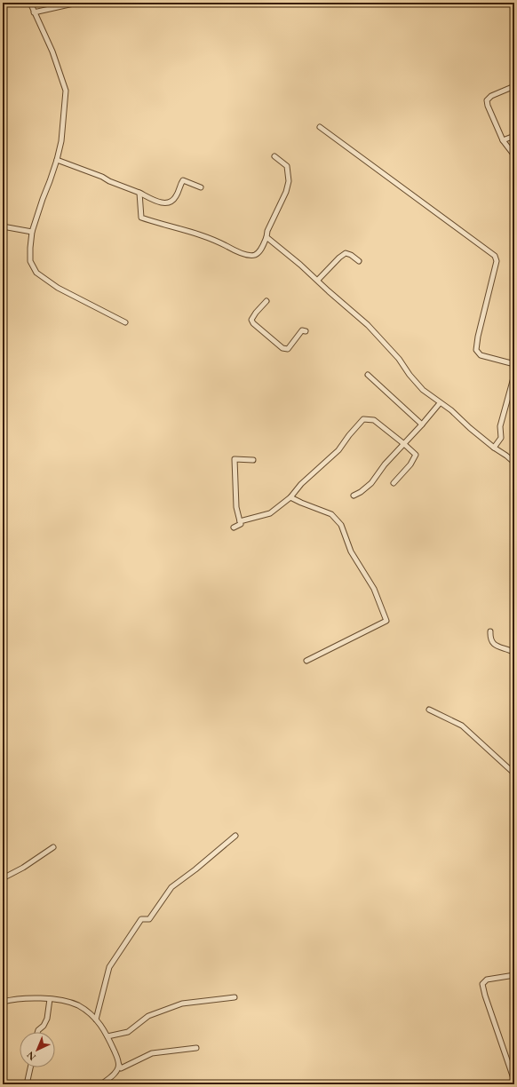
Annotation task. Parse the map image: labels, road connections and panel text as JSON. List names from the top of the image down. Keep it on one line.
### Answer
{"north":"bottom left"}
